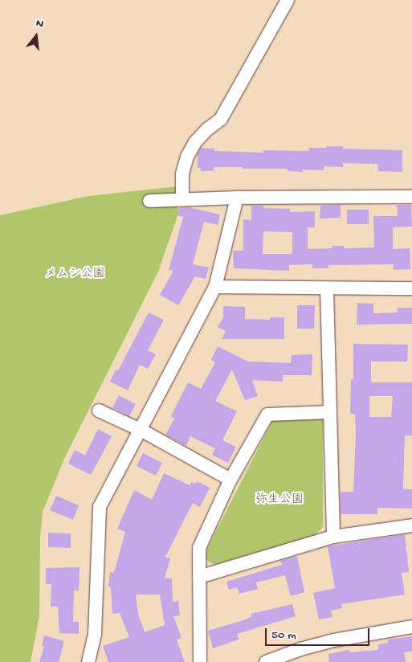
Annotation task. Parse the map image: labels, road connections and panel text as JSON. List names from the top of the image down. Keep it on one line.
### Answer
{"parks":["メムシ公園","弥生公園"],"scale_bar":"50 m","north":"top"}
